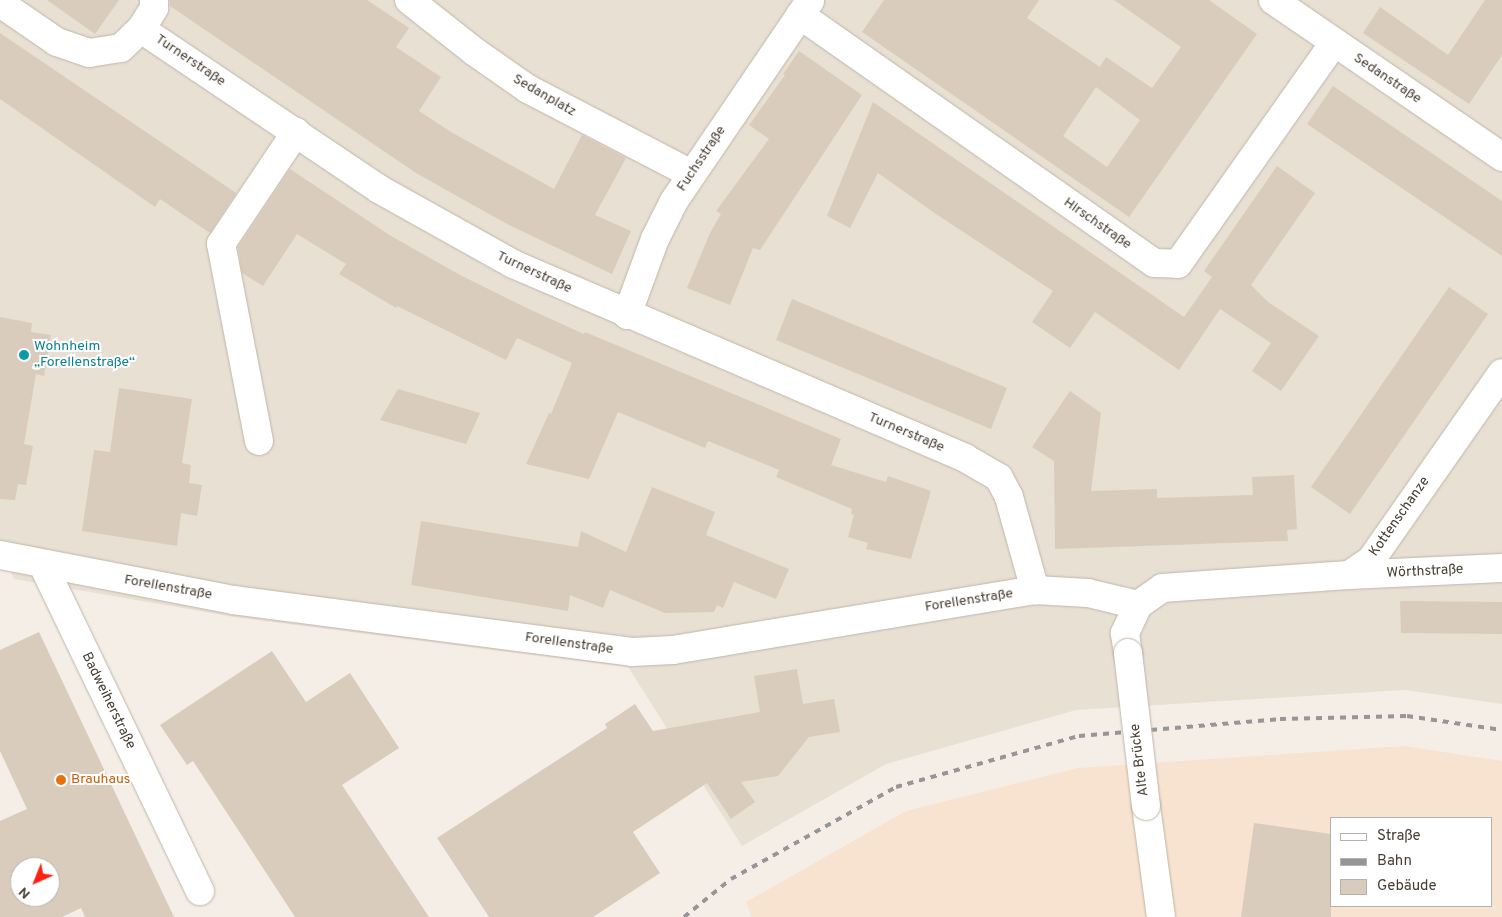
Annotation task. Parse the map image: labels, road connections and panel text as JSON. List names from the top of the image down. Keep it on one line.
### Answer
{"streets":{"street":["Turnerstraße","Sedanstraße","Sedanplatz","Fuchsstraße","Hirschstraße","Kottenschanze","Wörthstraße","Forellenstraße","Badweiherstraße","Alte Brücke"]},"crossings":[["Turnerstraße","Fuchsstraße"],["Turnerstraße","Forellenstraße"],["Sedanstraße","Hirschstraße"],["Sedanplatz","Fuchsstraße"],["Fuchsstraße","Hirschstraße"],["Kottenschanze","Wörthstraße"],["Forellenstraße","Badweiherstraße"],["Forellenstraße","Alte Brücke"]],"places":["Wohnheim „Forellenstraße“","Brauhaus"],"legend":["Straße","Bahn","Gebäude"],"north":"bottom left"}
